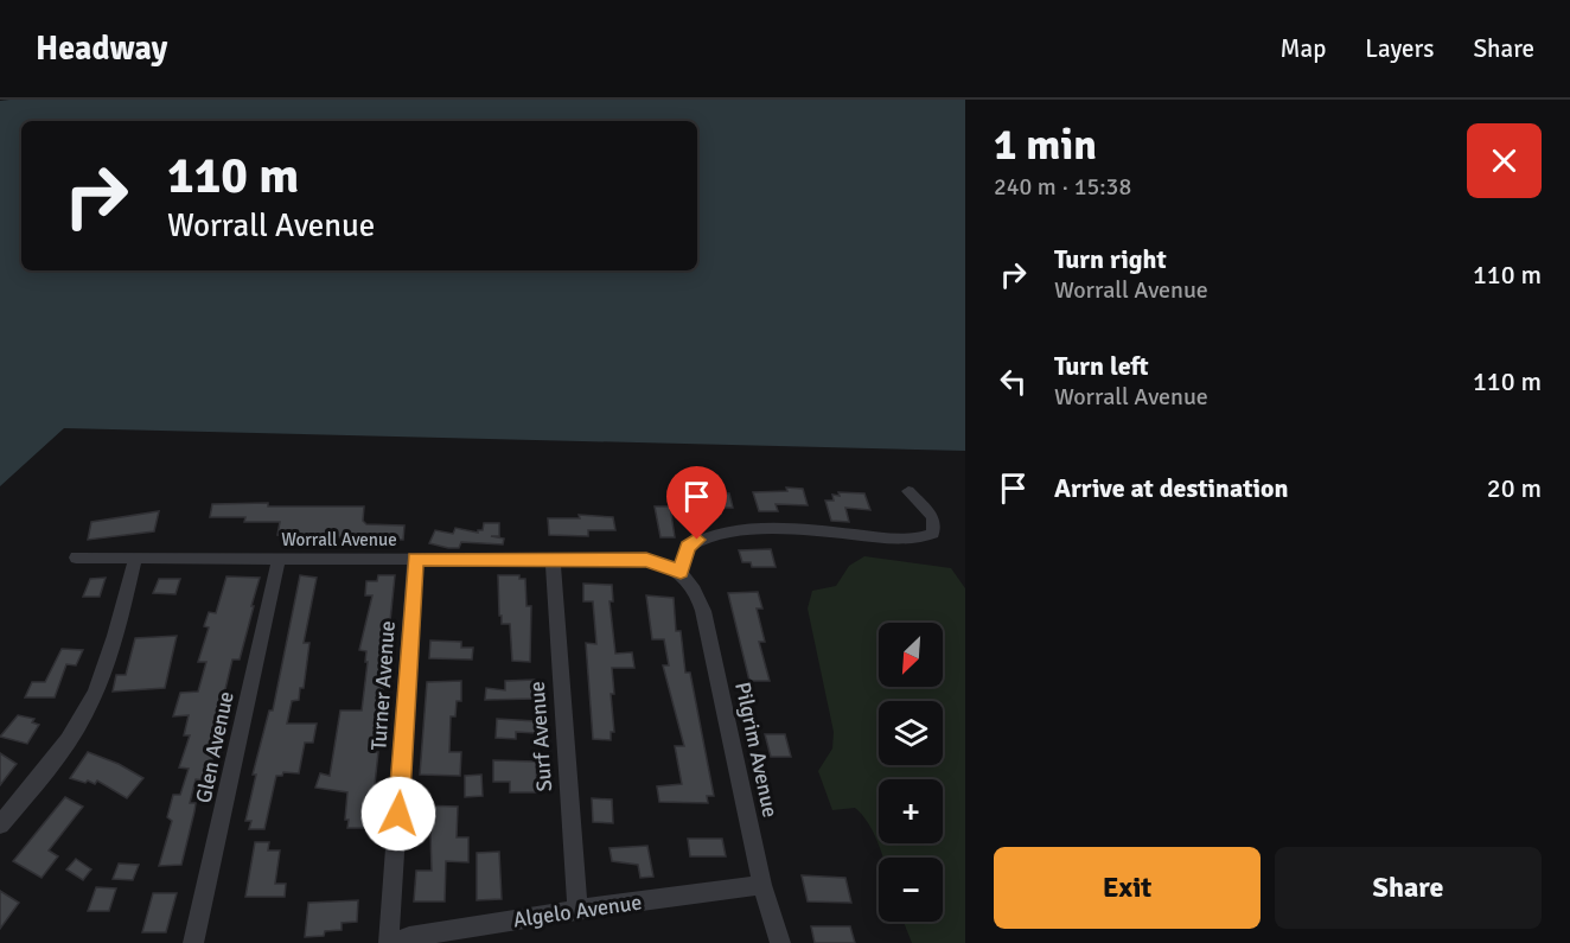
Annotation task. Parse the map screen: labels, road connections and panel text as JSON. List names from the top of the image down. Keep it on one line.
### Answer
{"streets":{"street":["Worrall Avenue","Turner Avenue","Surf Avenue","Glen Avenue","Pilgrim Avenue","Algelo Avenue"]},"crossings":[["Worrall Avenue","Turner Avenue"],["Worrall Avenue","Surf Avenue"],["Worrall Avenue","Glen Avenue"],["Worrall Avenue","Pilgrim Avenue"],["Surf Avenue","Algelo Avenue"],["Pilgrim Avenue","Algelo Avenue"]],"north":"bottom left","page":{"header":"Headway","nav":["Map","Layers","Share"],"heading":["1 min","240 m · 15:38"],"turn":["110 m","Worrall Avenue"],"list":[{"name":"Turn right","note":"Worrall Avenue","value":"110 m"},{"name":"Turn left","note":"Worrall Avenue","value":"110 m"},{"name":"Arrive at destination","value":"20 m"}],"map_buttons":["+","−"],"buttons":["Exit","Share"]}}
